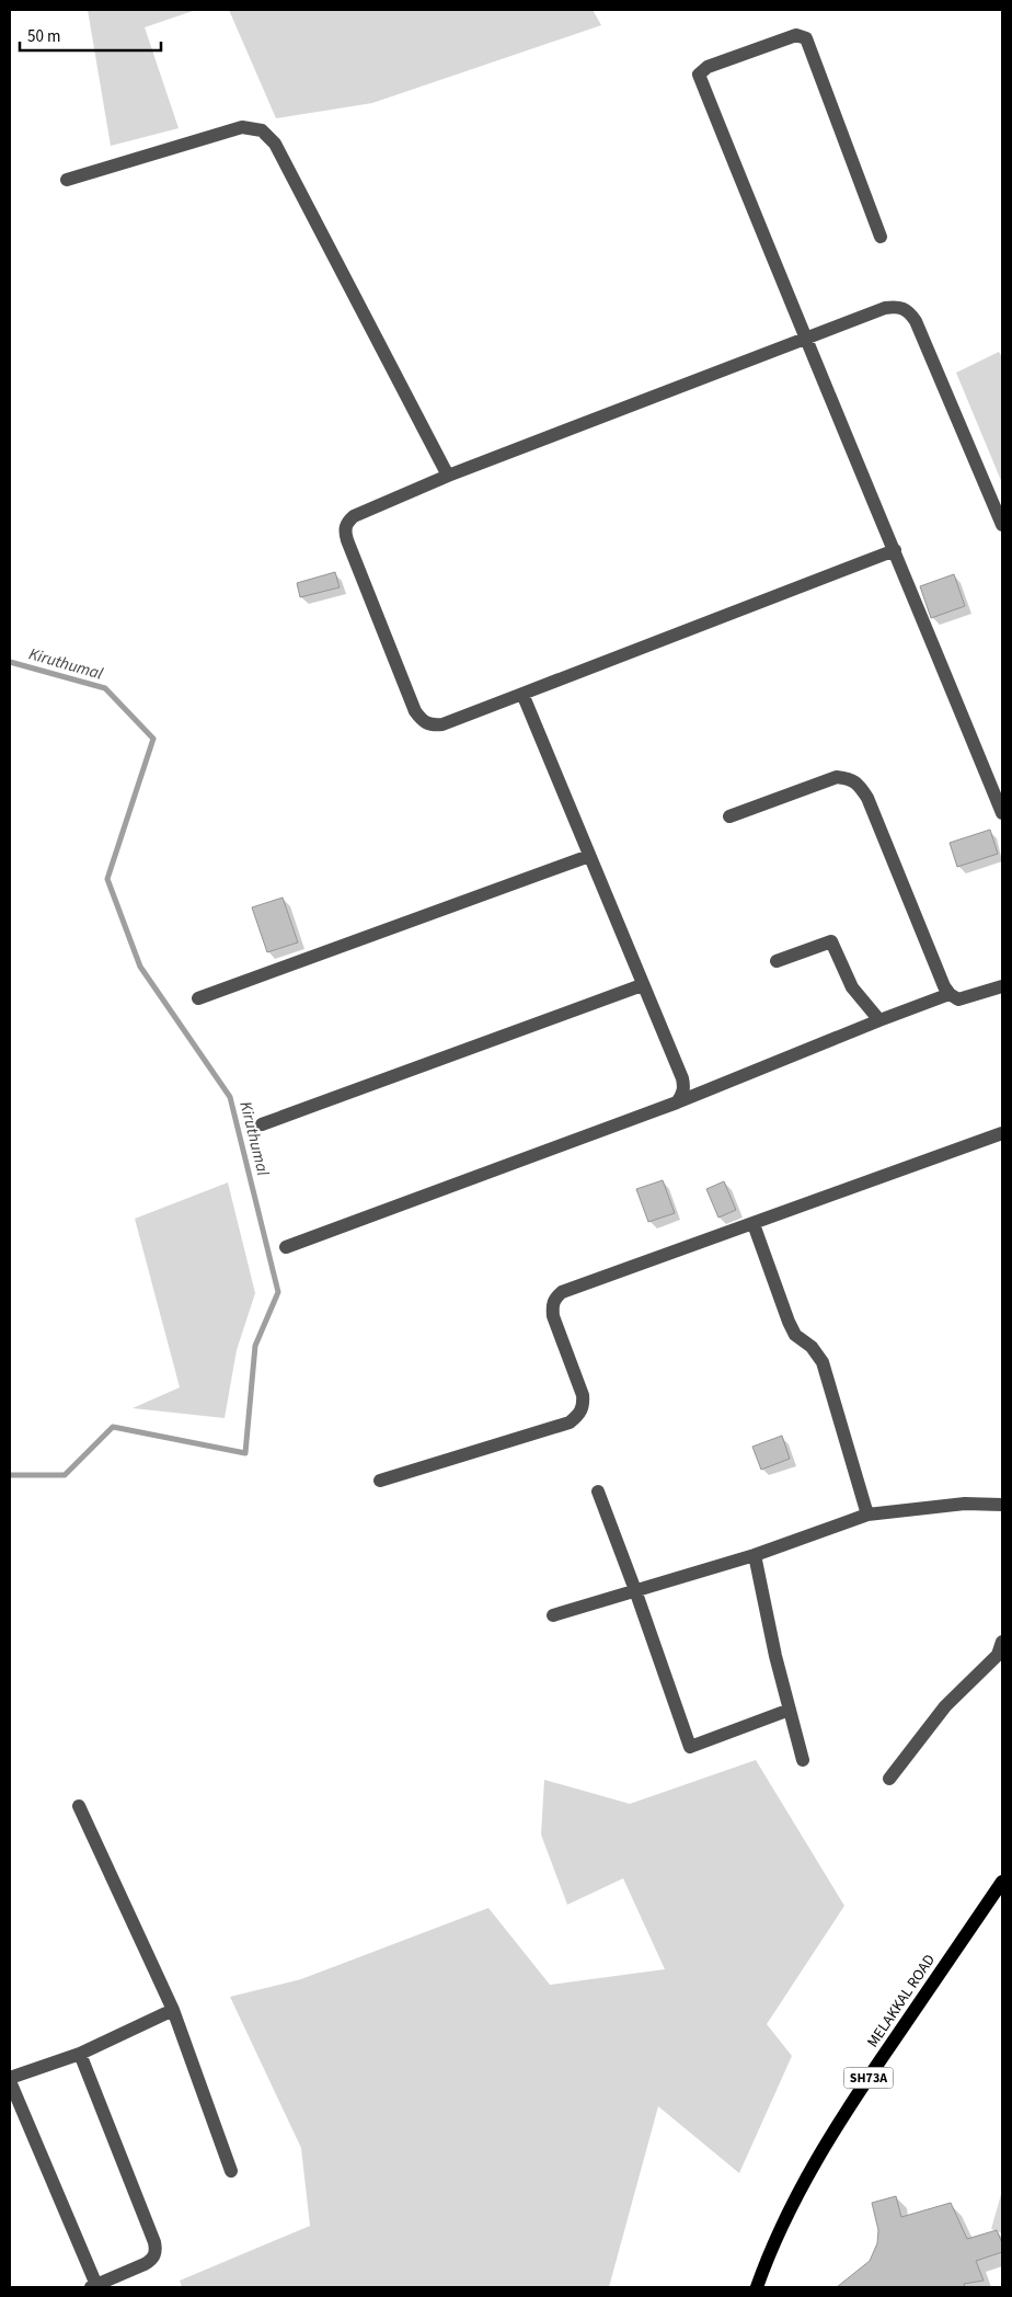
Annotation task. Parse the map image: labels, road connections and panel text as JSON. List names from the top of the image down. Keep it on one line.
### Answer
{"streets":{"main road":["MELAKKAL ROAD","SH73A"]},"water":["Kiruthumal"],"scale_bar":"50 m"}
